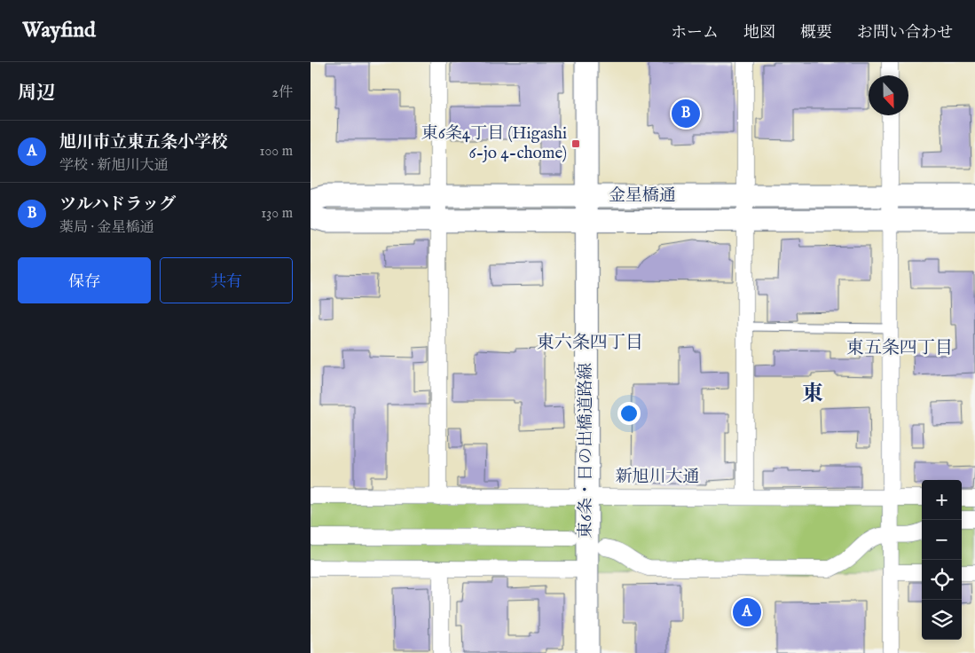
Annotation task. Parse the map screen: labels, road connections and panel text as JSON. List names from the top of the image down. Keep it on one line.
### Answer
{"streets":{"street":["金星橋通","東6条・日の出橋道路線","新旭川大通"]},"crossings":[["金星橋通","東6条・日の出橋道路線"],["東6条・日の出橋道路線","新旭川大通"]],"districts":["東六条四丁目","東五条四丁目","東"],"places":{"transit":["東6条4丁目 (Higashi 6-jo 4-chome)"]},"north":"bottom","page":{"header":"Wayfind","nav":["ホーム","地図","概要","お問い合わせ"],"heading":["周辺","2件"],"pins":["B","A"],"list":[{"mark":"A","name":"旭川市立東五条小学校","note":"学校 · 新旭川大通","value":"100 m"},{"mark":"B","name":"ツルハドラッグ","note":"薬局 · 金星橋通","value":"130 m"}],"buttons":["保存","共有"],"map_buttons":["+","−"]}}
